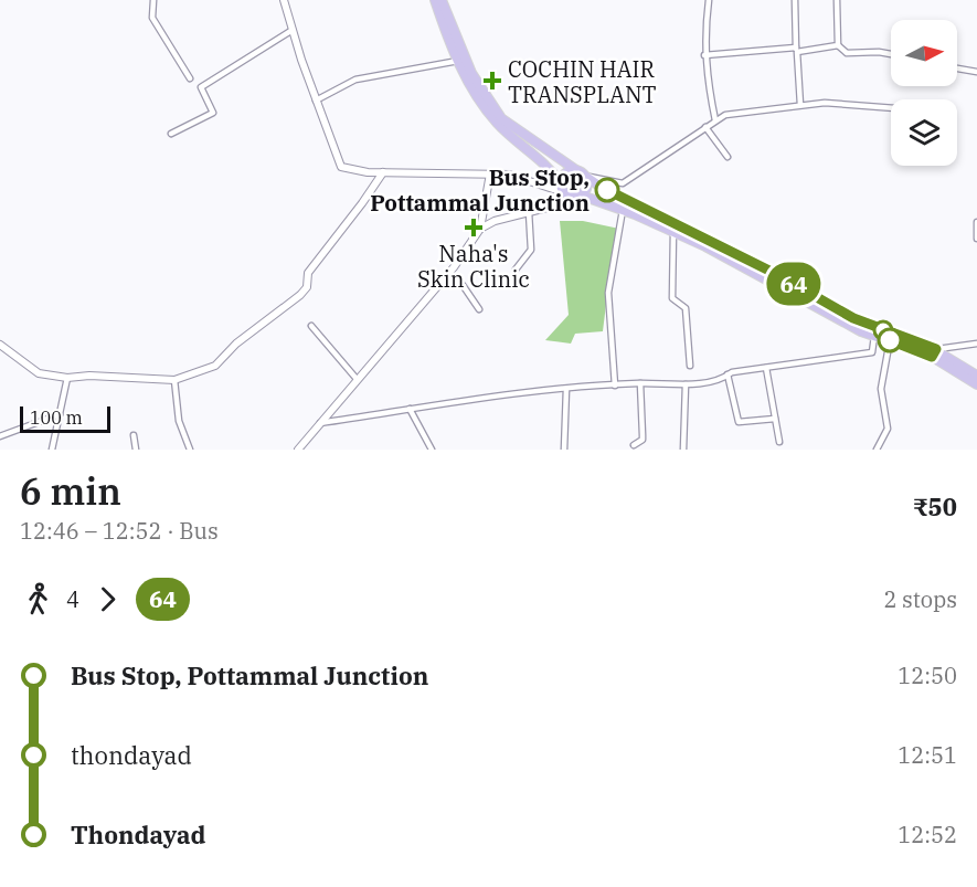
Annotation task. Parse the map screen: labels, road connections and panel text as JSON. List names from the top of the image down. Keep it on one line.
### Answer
{"places":{"health":["COCHIN HAIR TRANSPLANT","Naha's Skin Clinic"],"other":["Bus Stop, Pottammal Junction"]},"lines":["bus line 64"],"scale_bar":"100 m","north":"right","page":{"on_map":"64","scale":"100 m","heading":["6 min","12:46 – 12:52 · Bus","₹50"],"legs":["4","64","2 stops"],"list":[{"name":"Bus Stop, Pottammal Junction","value":"12:50"},{"name":"thondayad","value":"12:51"},{"name":"Thondayad","value":"12:52"}]}}
